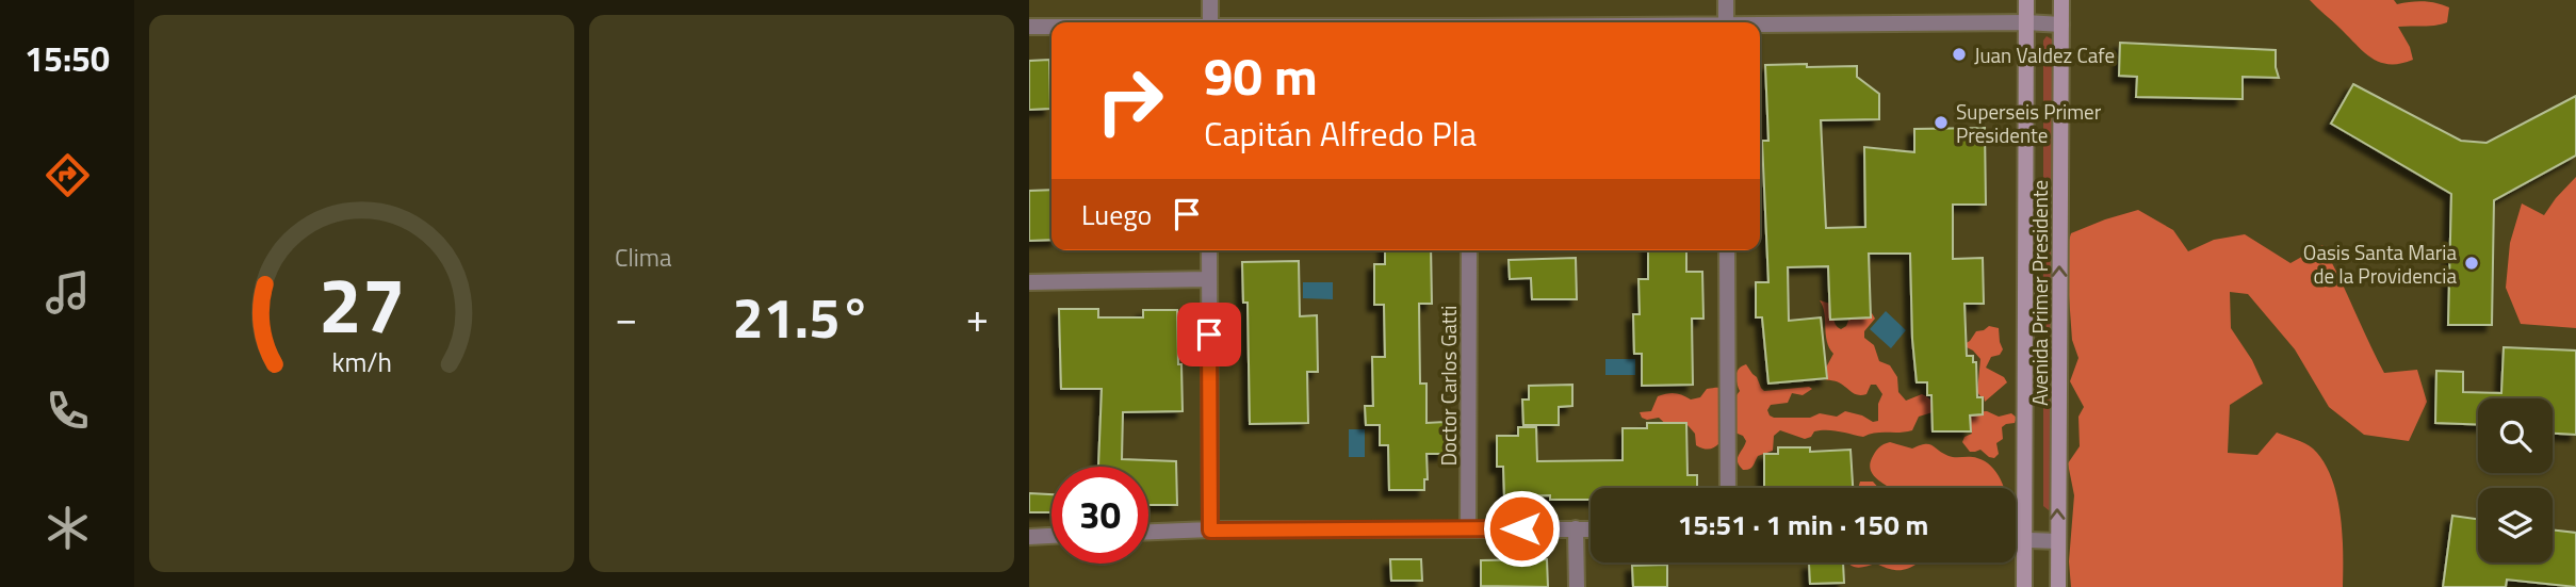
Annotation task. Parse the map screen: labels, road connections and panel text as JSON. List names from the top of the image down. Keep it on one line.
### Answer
{"streets":{"main road":["Avenida Primer Presidente"],"street":["Doctor Carlos Gatti"]},"places":["Juan Valdez Cafe","Superseis Primer Presidente","Oasis Santa Maria de la Providencia"],"page":{"tabs":"15:50","tile":"Clima","turn":["90 m","Capitán Alfredo Pla"],"then":"Luego","heat":["−","21.5°","+"],"limit":"30","trip":"15:51 · 1 min · 150 m","gauge":["27","km/h"]}}
